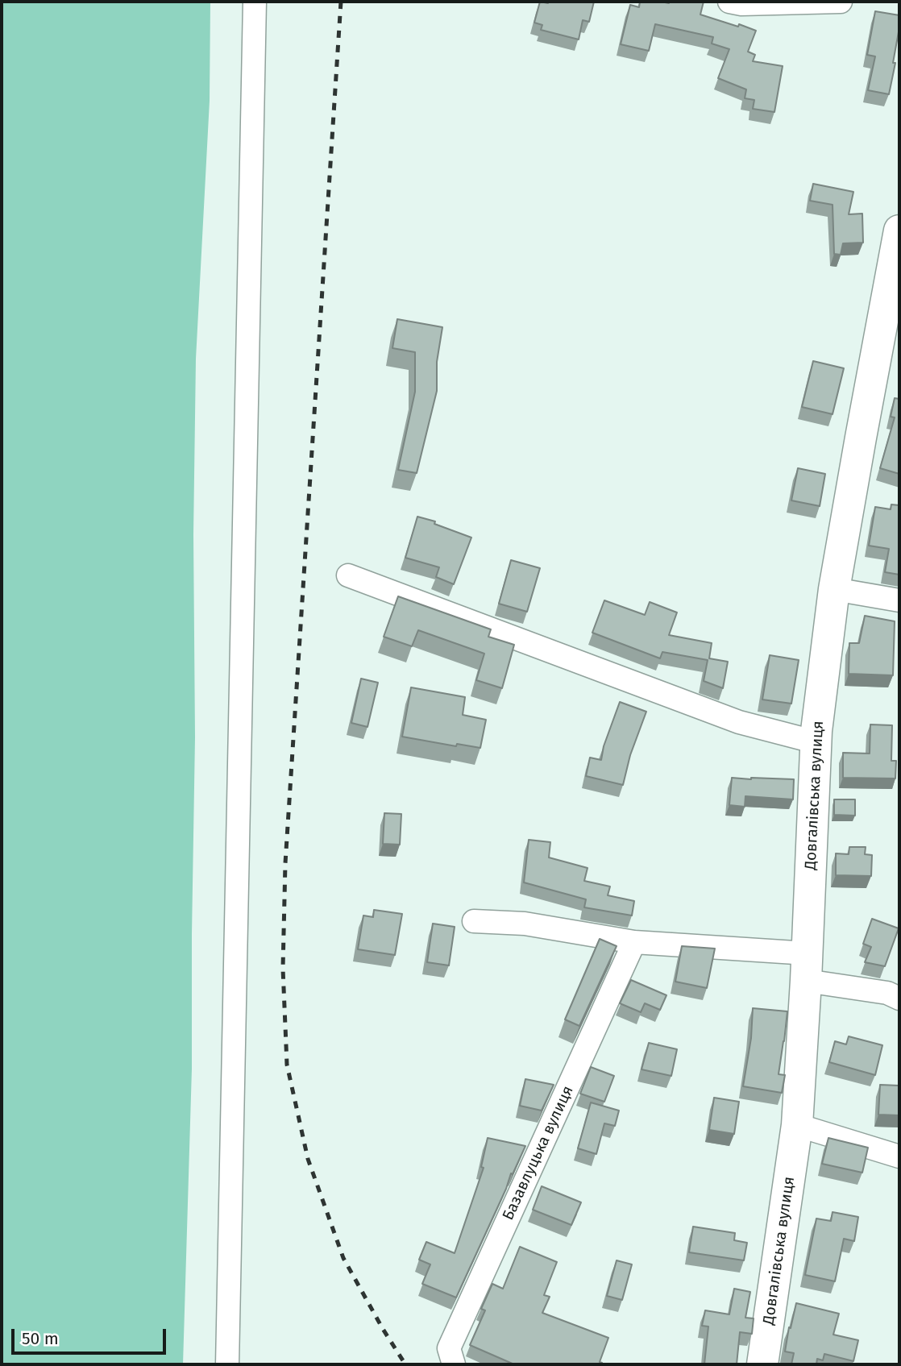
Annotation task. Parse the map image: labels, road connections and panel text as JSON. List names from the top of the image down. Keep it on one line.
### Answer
{"streets":{"street":["Довгалівська вулиця","Базавлуцька вулиця"]},"scale_bar":"50 m"}
